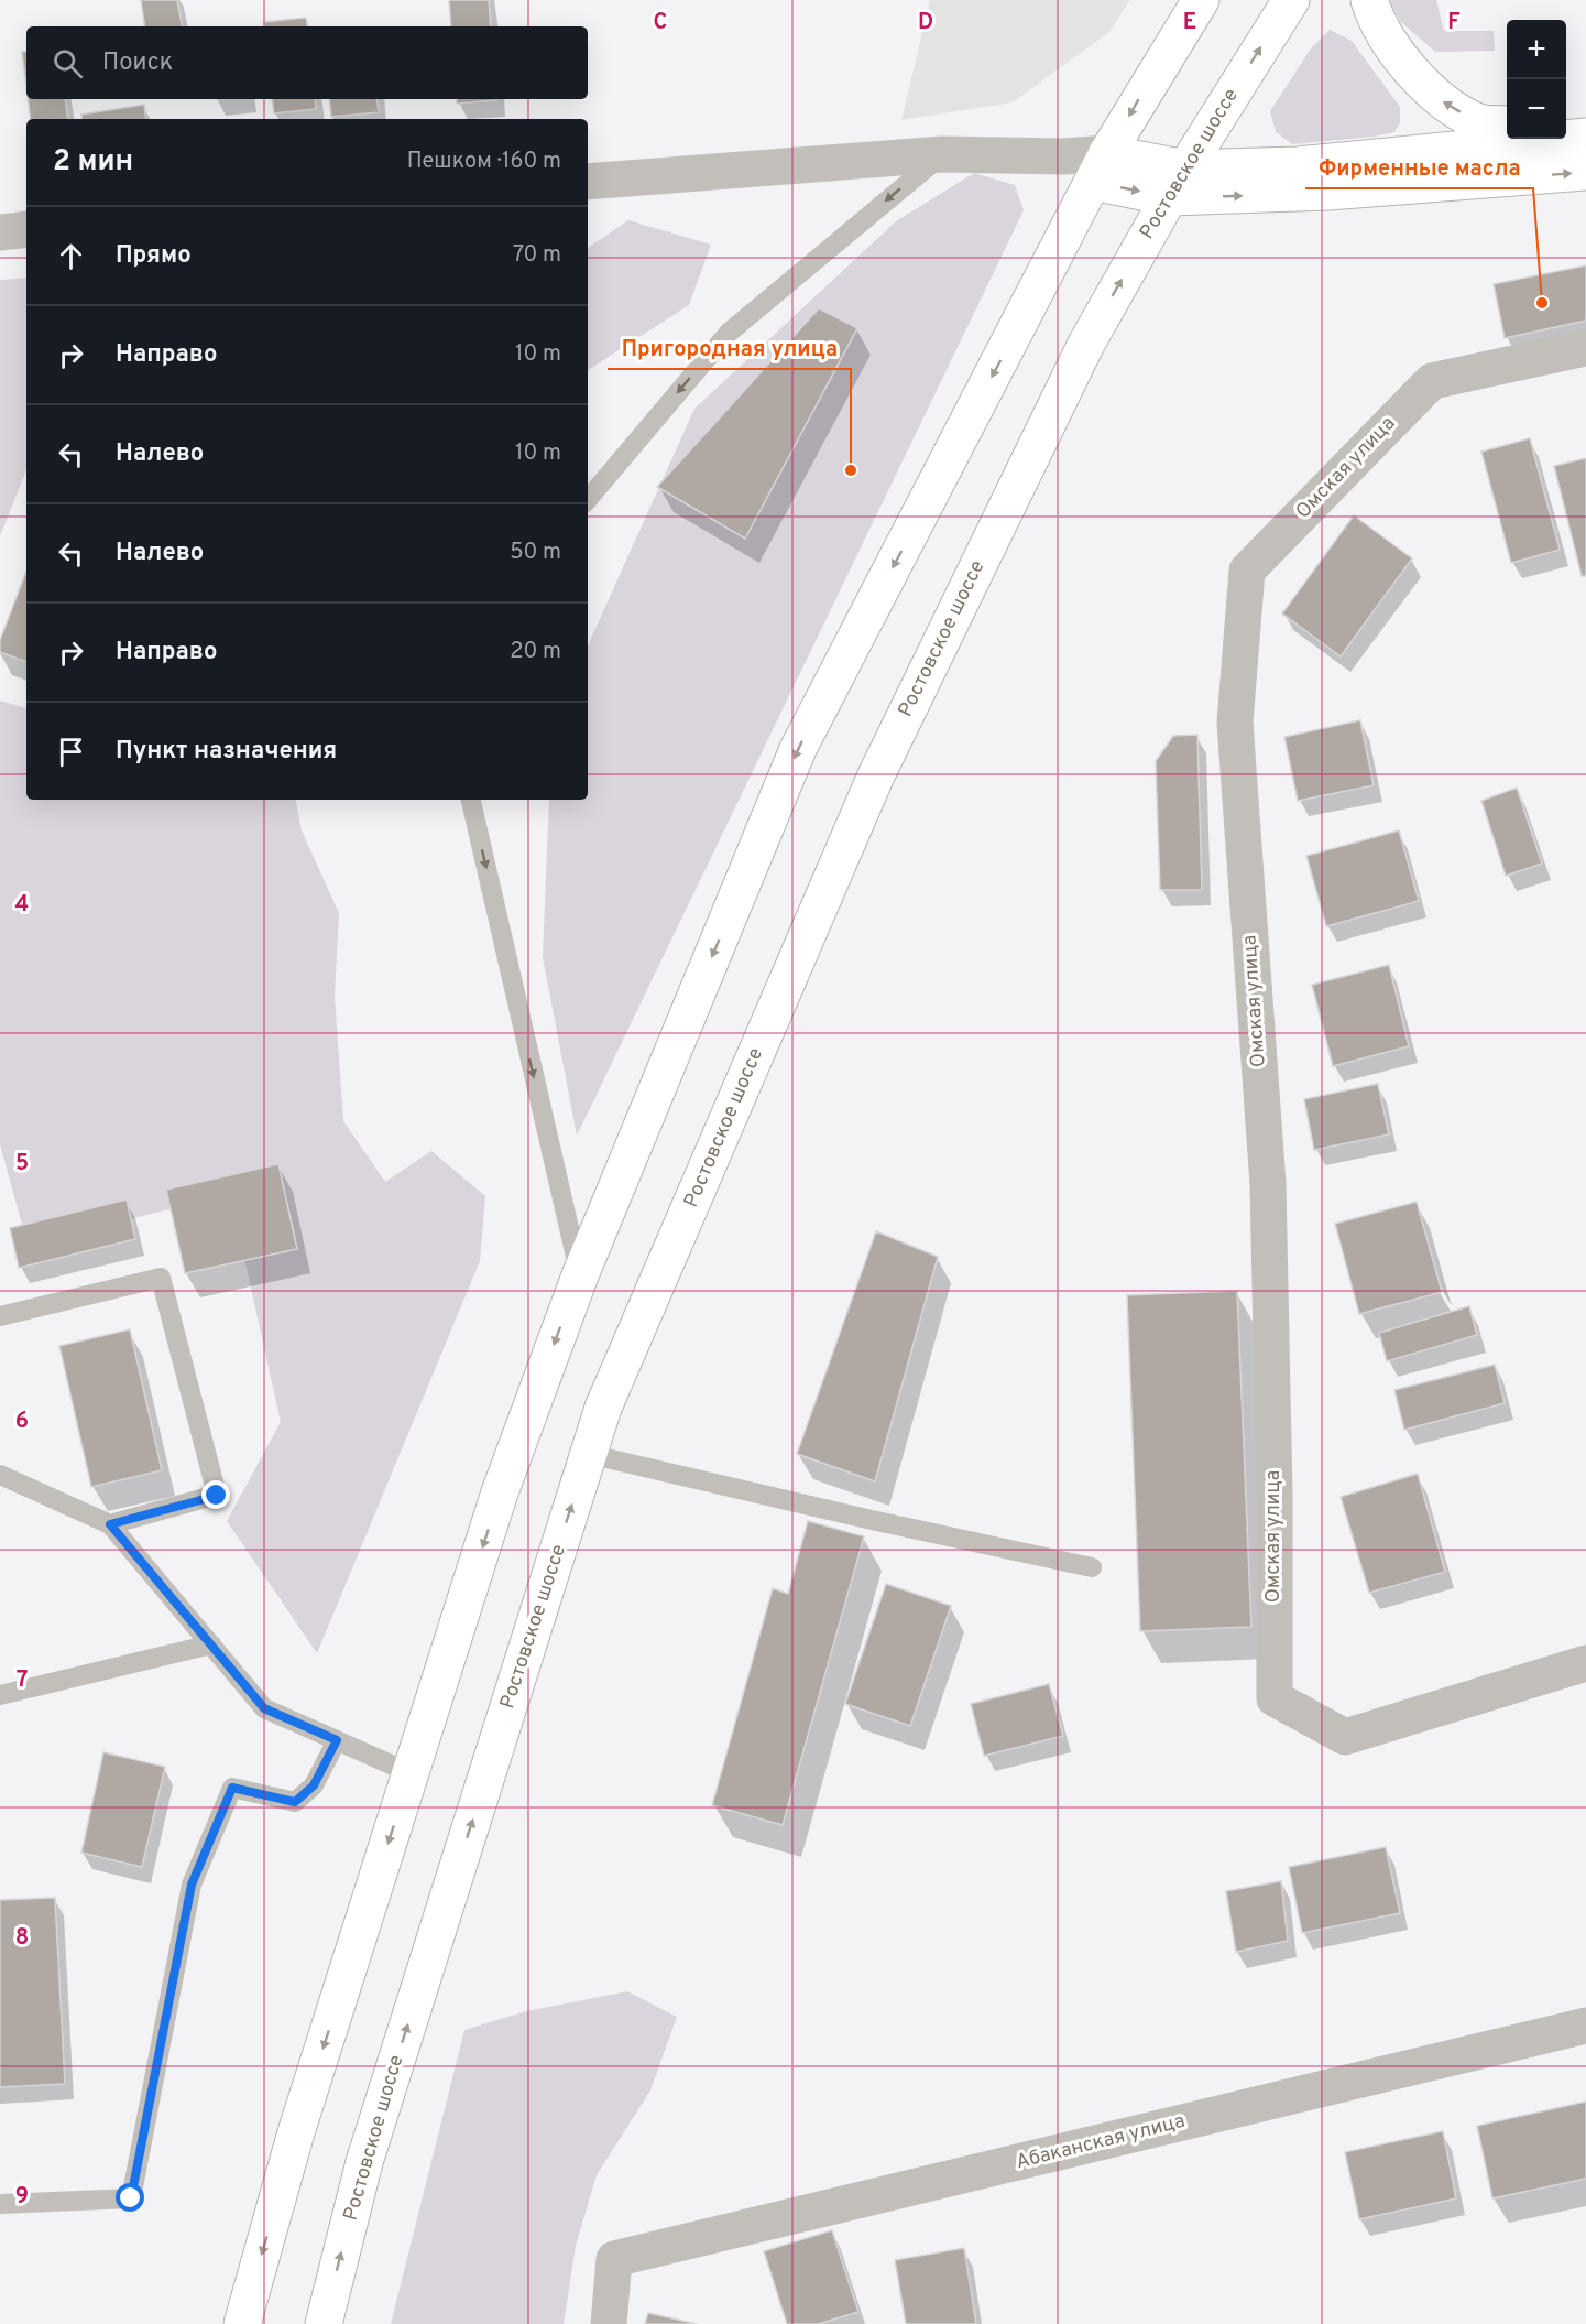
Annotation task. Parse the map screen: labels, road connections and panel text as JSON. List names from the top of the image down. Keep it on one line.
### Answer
{"streets":{"main road":["Ростовское шоссе"],"street":["Омская улица","Абаканская улица"]},"places":["Фирменные масла","Пригородная улица"],"page":{"map_buttons":["+","−"],"search":"Поиск","heading":["2 мин","Пешком · 160 m"],"list":[["Прямо","70 m"],["Направо","10 m"],["Налево","10 m"],["Налево","50 m"],["Направо","20 m"],"Пункт назначения"]},"grid":{"columns":["C","D","E","F"],"rows":["4","5","6","7","8","9"]}}
